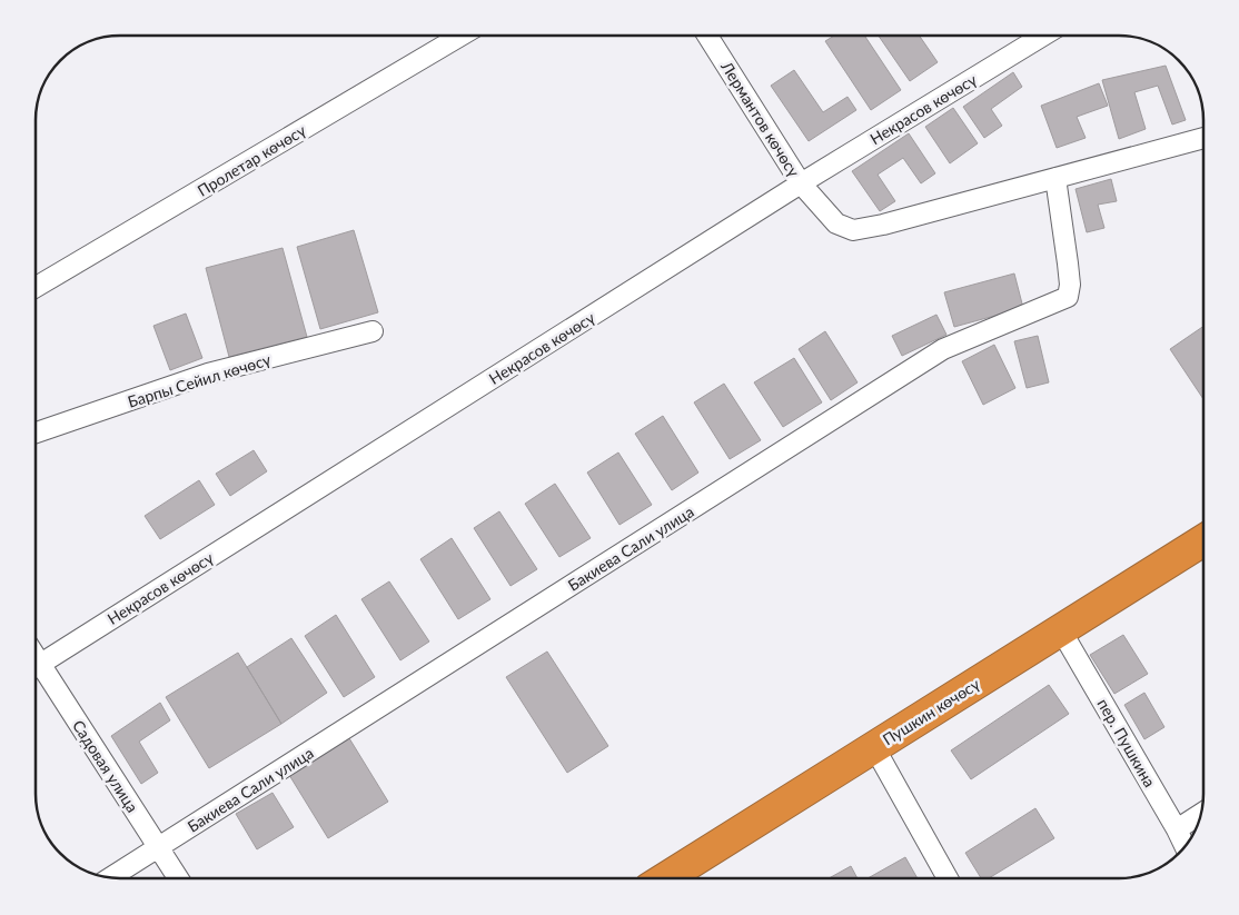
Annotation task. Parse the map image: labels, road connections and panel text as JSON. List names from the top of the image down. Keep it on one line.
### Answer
{"streets":{"highway":["Пушкин көчөсү"],"street":["Некрасов көчөсү","Лермантов көчөсү","Пролетар көчөсү","Барпы Сейил көчөсү","Бакиева Сали улица","пер. Пушкина","Садовая улица"]},"crossings":[["Некрасов көчөсү","Лермантов көчөсү"],["Лермантов көчөсү","Бакиева Сали улица"],["Бакиева Сали улица","Садовая улица"],["Пушкин көчөсү","пер. Пушкина"]]}
